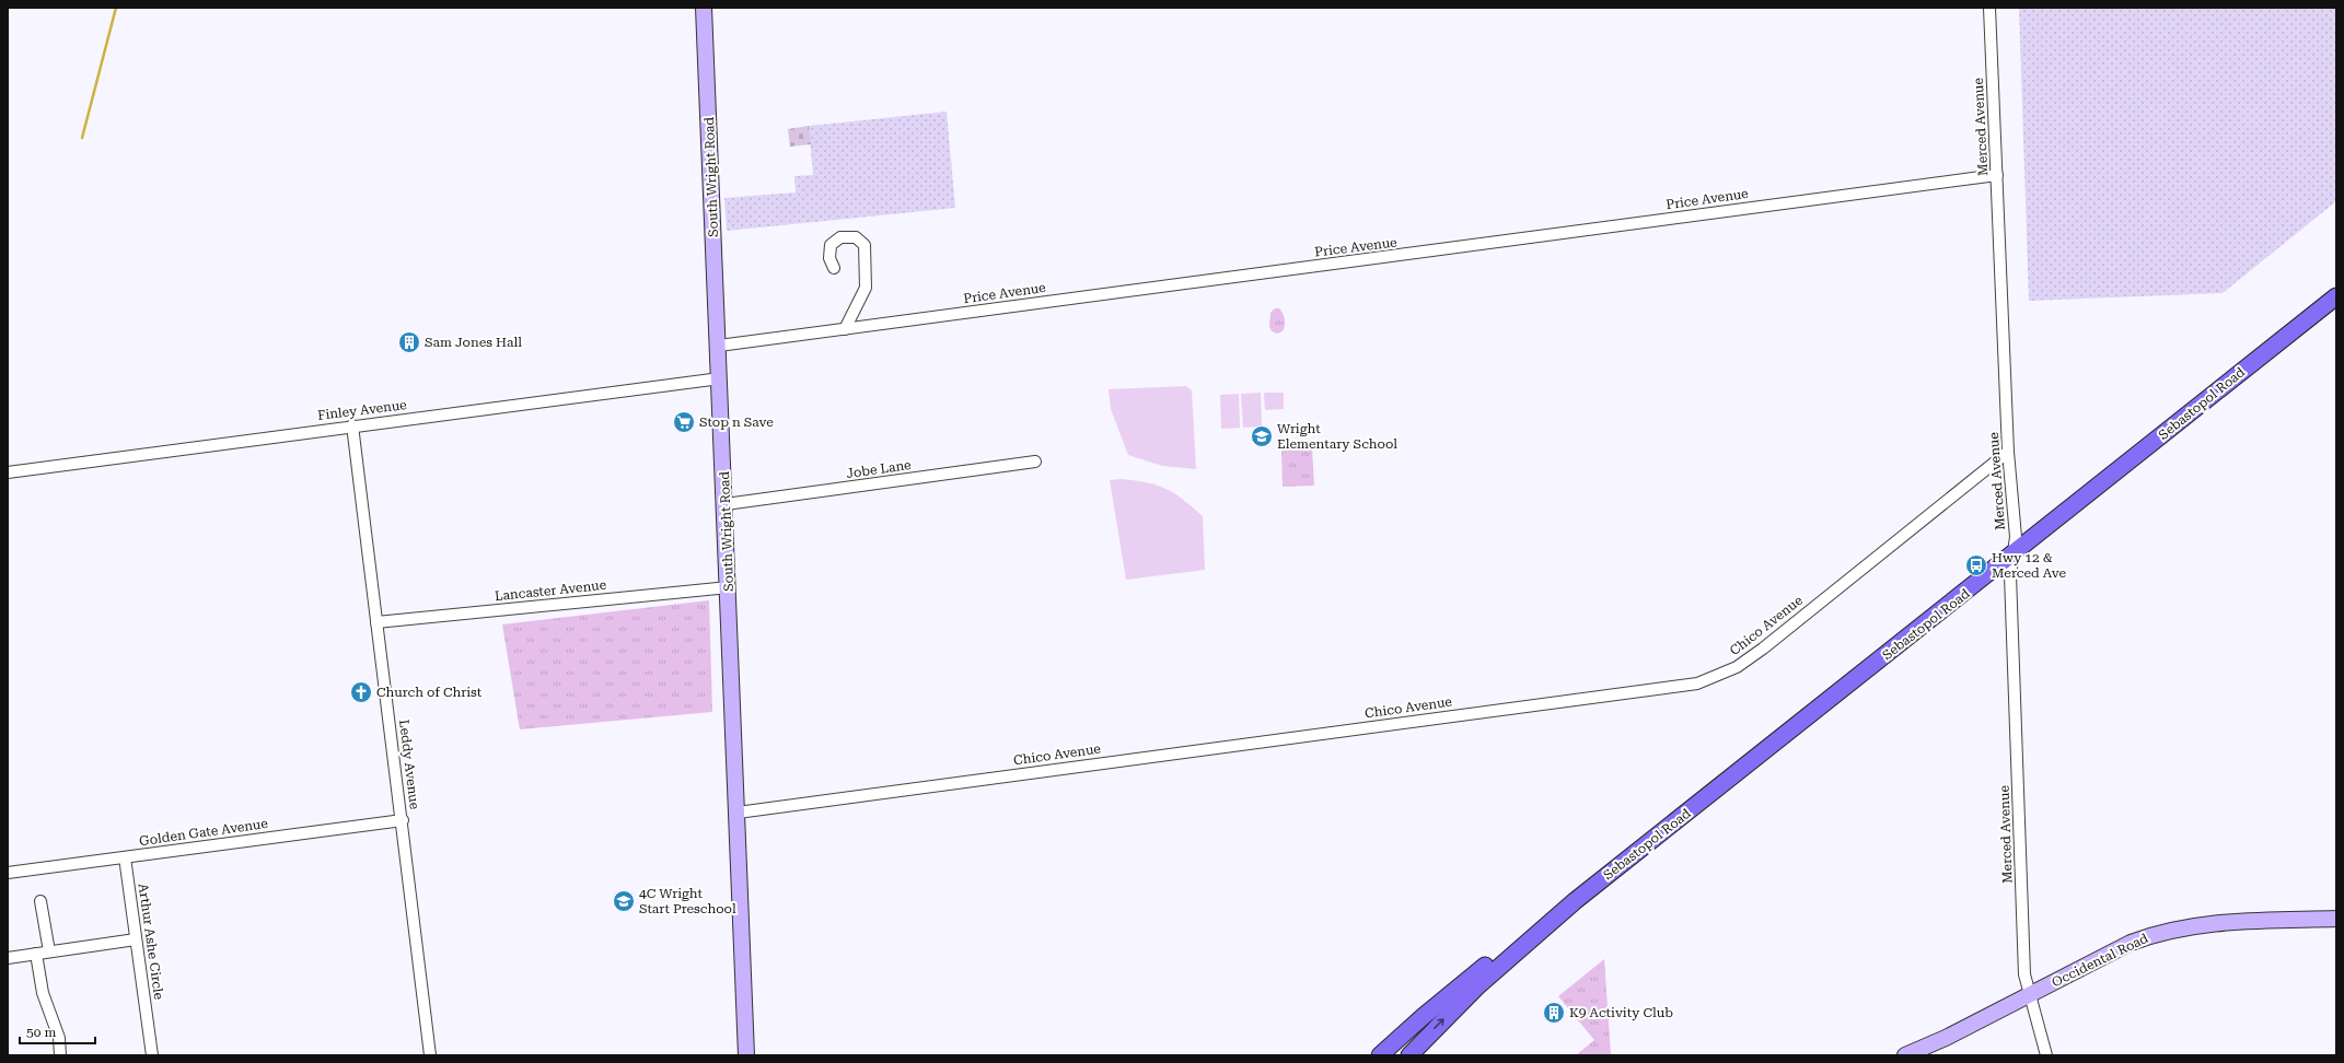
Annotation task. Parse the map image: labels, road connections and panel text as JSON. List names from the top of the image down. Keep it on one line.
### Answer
{"streets":{"main road":["South Wright Road","Sebastopol Road","Occidental Road"],"street":["Merced Avenue","Price Avenue","Finley Avenue","Jobe Lane","Lancaster Avenue","Chico Avenue","Leddy Avenue","Golden Gate Avenue","Arthur Ashe Circle"]},"crossings":[["Merced Avenue","Price Avenue"],["Merced Avenue","Sebastopol Road"],["Merced Avenue","Chico Avenue"],["Merced Avenue","Occidental Road"],["South Wright Road","Price Avenue"],["South Wright Road","Finley Avenue"],["South Wright Road","Jobe Lane"],["South Wright Road","Lancaster Avenue"],["South Wright Road","Chico Avenue"],["Finley Avenue","Leddy Avenue"],["Lancaster Avenue","Leddy Avenue"],["Leddy Avenue","Golden Gate Avenue"],["Golden Gate Avenue","Arthur Ashe Circle"]],"places":{"building":["Sam Jones Hall","K9 Activity Club"],"supermarket":["Stop n Save"],"school or university":["Wright Elementary School","4C Wright Start Preschool"],"bus stop":["Hwy 12 & Merced Ave"],"church":["Church of Christ"]},"scale_bar":"50 m"}
